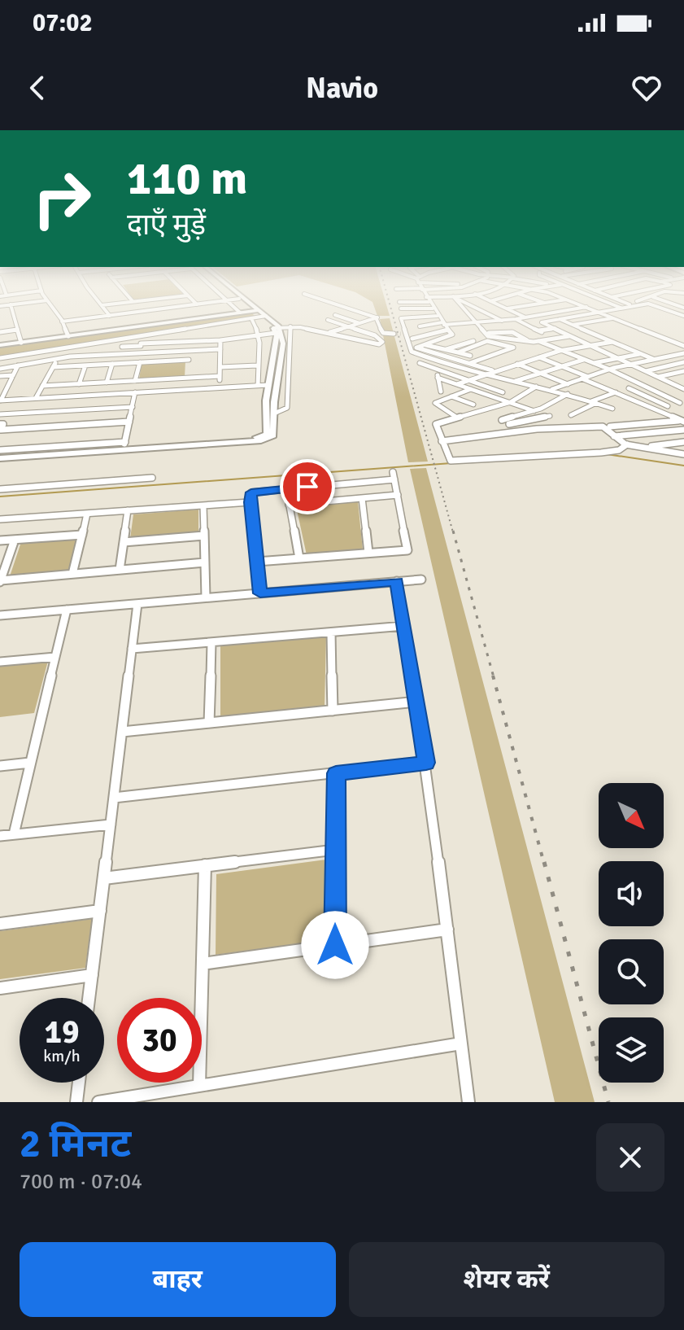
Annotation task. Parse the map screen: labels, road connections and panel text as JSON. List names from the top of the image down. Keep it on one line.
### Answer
{"north":"bottom right","page":{"status":"07:02","header":"Navio","turn":["110 m","दाएँ मुड़ें"],"speed":"19 km/h","limit":"30","heading":["2 मिनट","700 m · 07:04"],"buttons":["बाहर","शेयर करें"]}}
